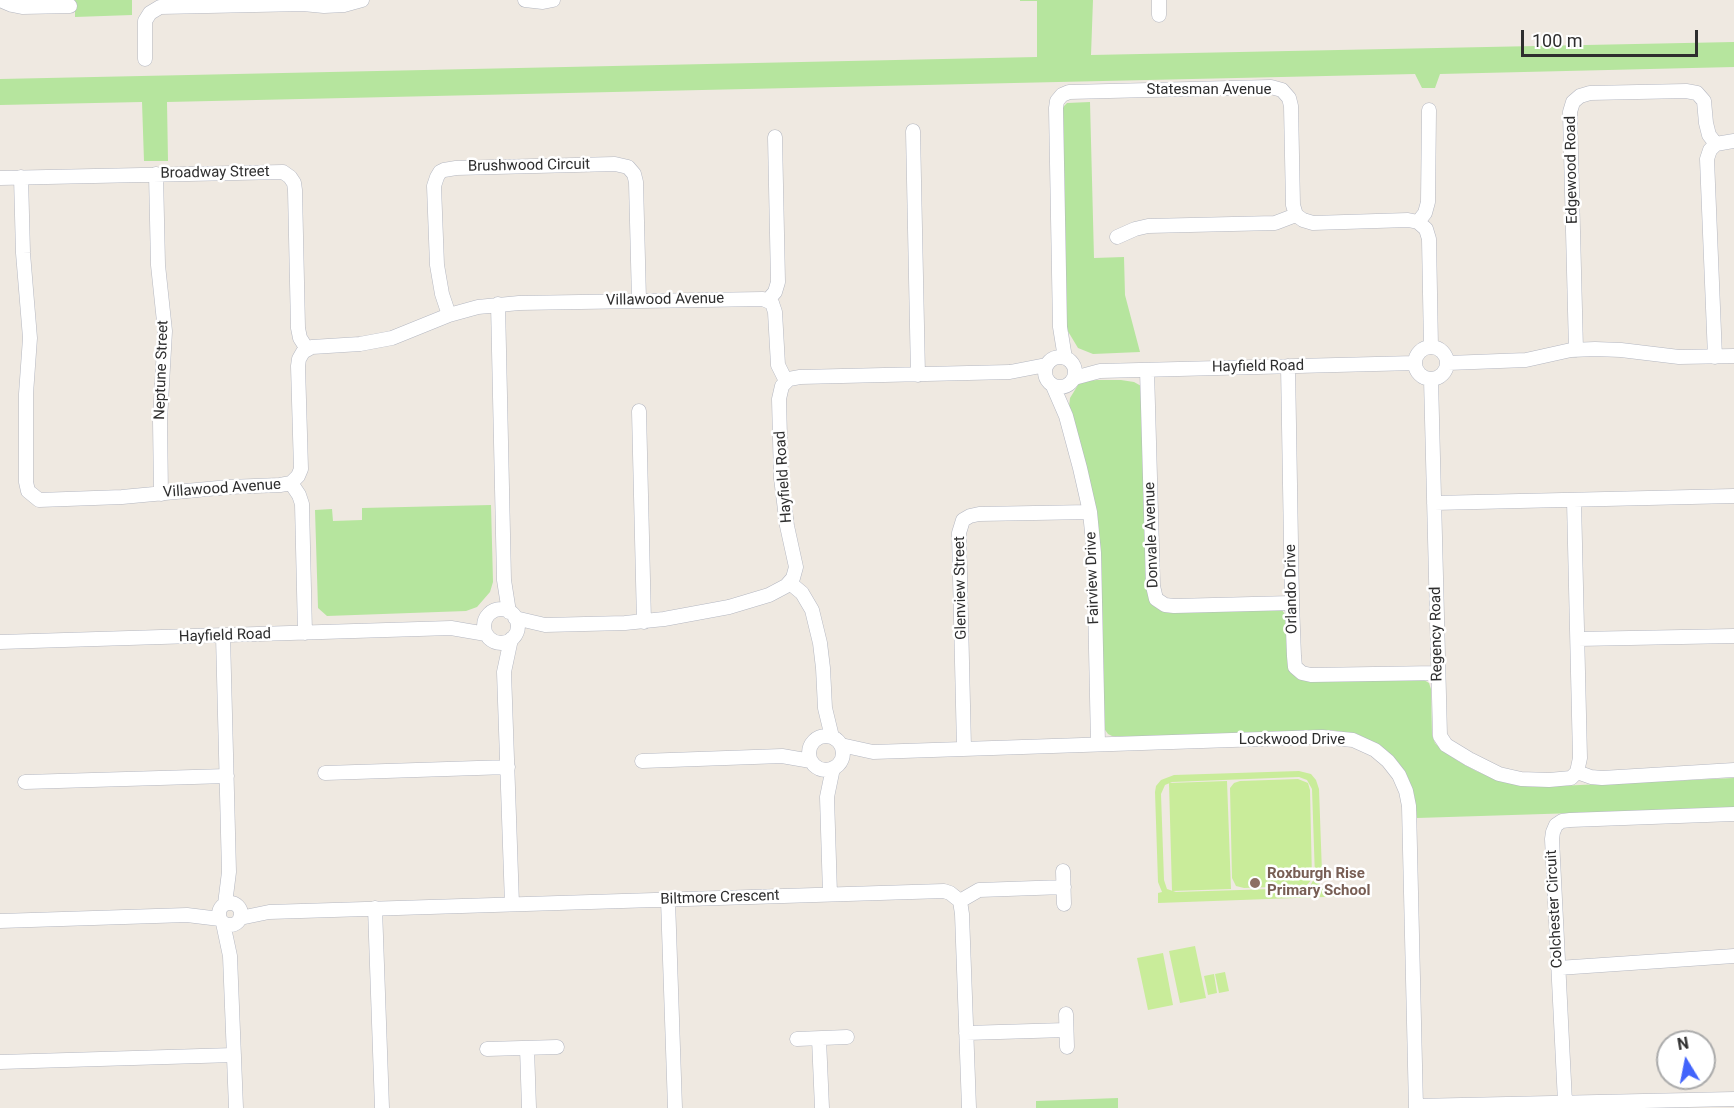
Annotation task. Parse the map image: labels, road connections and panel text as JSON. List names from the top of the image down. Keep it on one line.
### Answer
{"streets":{"street":["Statesman Avenue","Brushwood Circuit","Edgewood Road","Broadway Street","Villawood Avenue","Hayfield Road","Neptune Street","Donvale Avenue","Fairview Drive","Glenview Street","Orlando Drive","Regency Road","Lockwood Drive","Biltmore Crescent","Colchester Circuit"]},"crossings":[["Statesman Avenue","Hayfield Road"],["Statesman Avenue","Fairview Drive"],["Brushwood Circuit","Villawood Avenue"],["Broadway Street","Villawood Avenue"],["Broadway Street","Neptune Street"],["Villawood Avenue","Neptune Street"],["Hayfield Road","Donvale Avenue"],["Hayfield Road","Fairview Drive"],["Hayfield Road","Orlando Drive"],["Hayfield Road","Regency Road"],["Donvale Avenue","Orlando Drive"],["Fairview Drive","Glenview Street"],["Fairview Drive","Lockwood Drive"],["Glenview Street","Lockwood Drive"],["Orlando Drive","Regency Road"]],"places":["Roxburgh Rise Primary School"],"scale_bar":"100 m","north":"top"}
